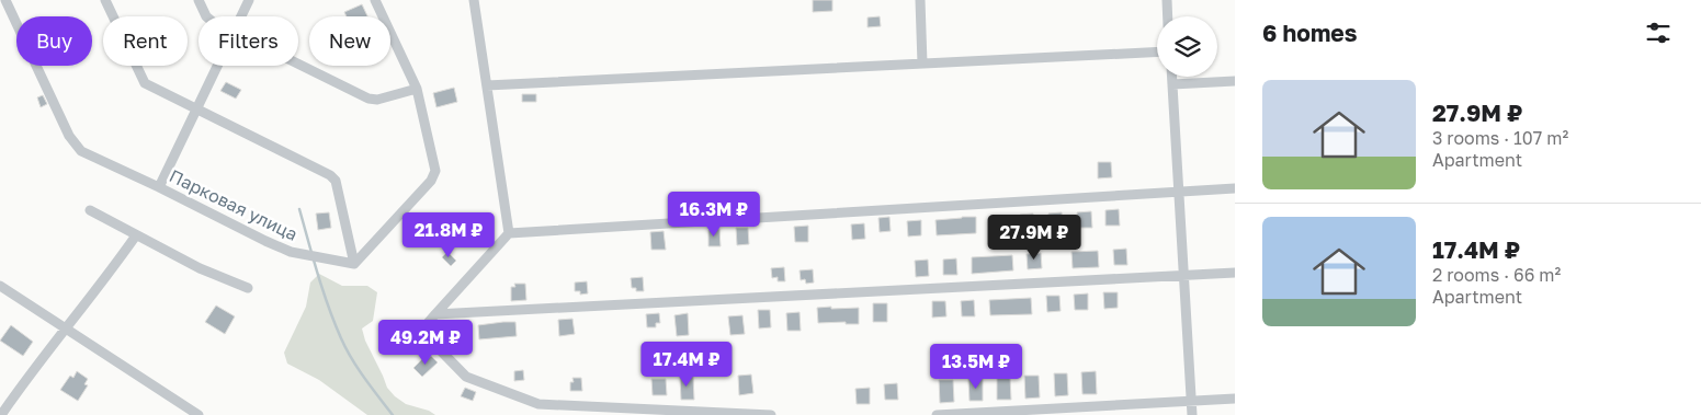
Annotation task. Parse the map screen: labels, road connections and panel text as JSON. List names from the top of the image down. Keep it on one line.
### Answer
{"streets":{"street":["Парковая улица"]},"page":{"heading":"6 homes","chip":["Buy","Rent","Filters","New"],"list":[{"name":"27.9M ₽","note":"3 rooms · 107 m² · Apartment"},{"name":"17.4M ₽","note":"2 rooms · 66 m² · Apartment"}],"price":["16.3M ₽","21.8M ₽","27.9M ₽","49.2M ₽","17.4M ₽","13.5M ₽"]}}
